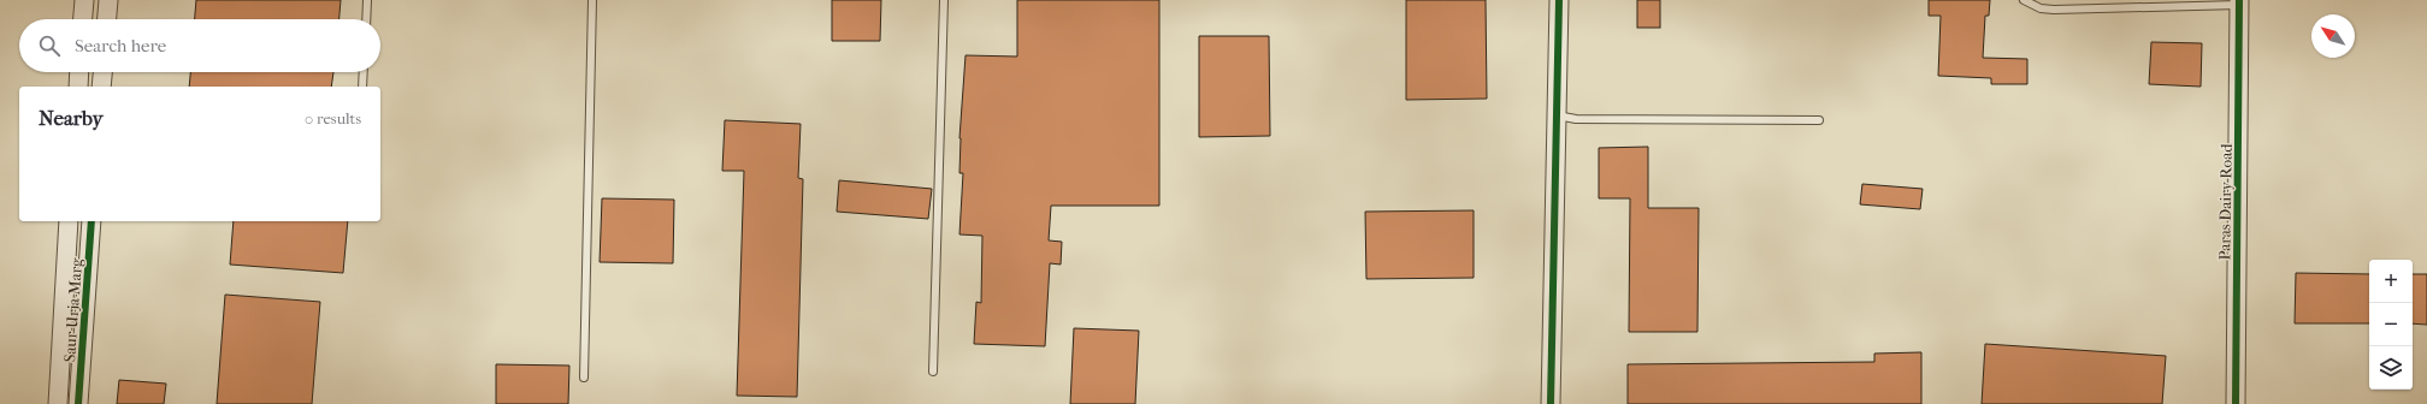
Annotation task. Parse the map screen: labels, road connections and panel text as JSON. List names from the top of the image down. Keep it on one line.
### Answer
{"streets":{"street":["Paras Dairy Road","Saur Urja Marg"]},"north":"top left","page":{"search":"Search here","heading":["Nearby","0 results"],"map_buttons":["+","−"]}}
